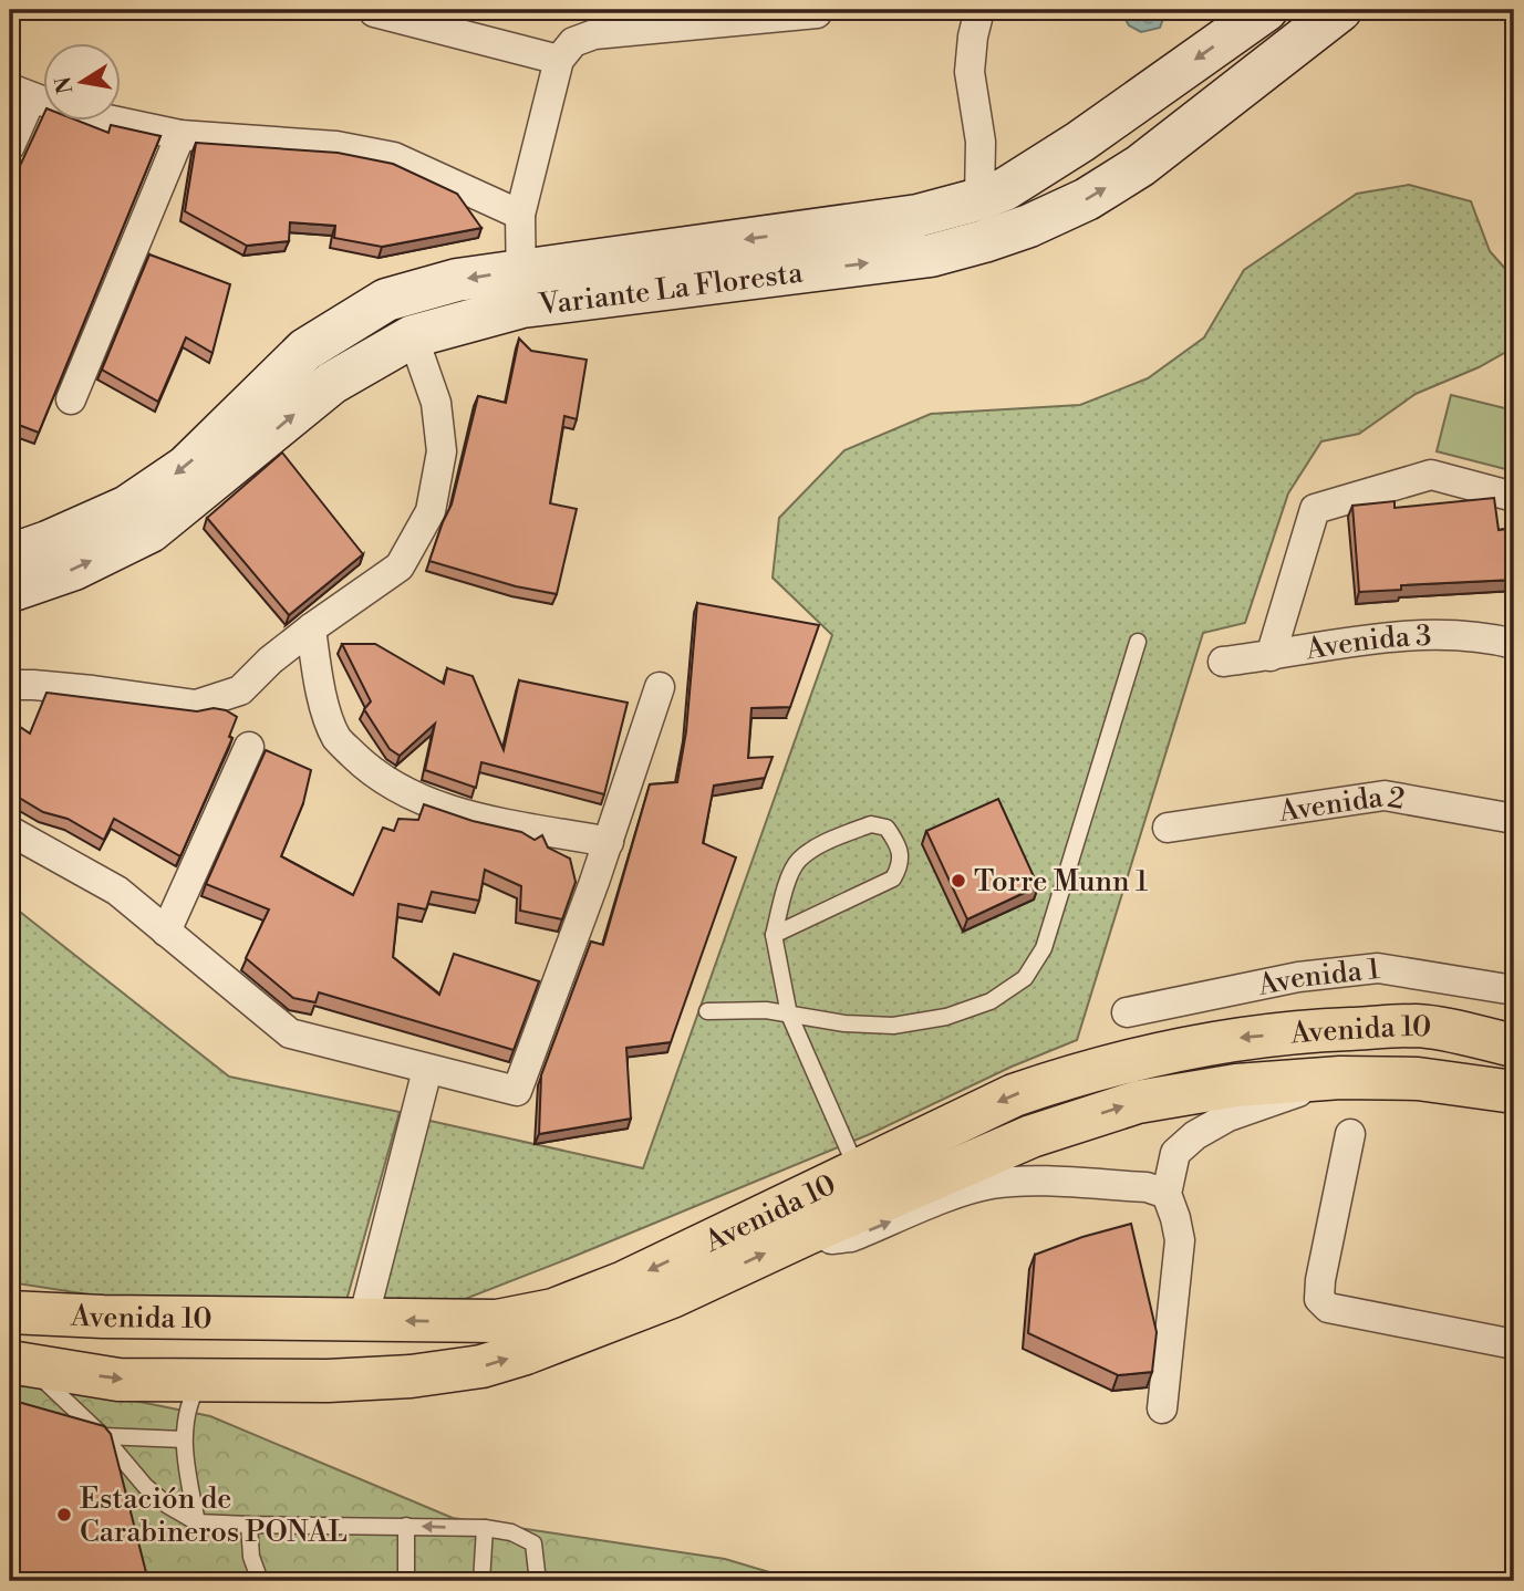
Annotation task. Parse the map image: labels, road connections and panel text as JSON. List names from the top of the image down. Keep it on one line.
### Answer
{"streets":{"main road":["Variante La Floresta","Avenida 10"],"street":["Avenida 3","Avenida 2","Avenida 1"]},"places":["Torre Munn 1","Estación de Carabineros PONAL"],"north":"left"}
